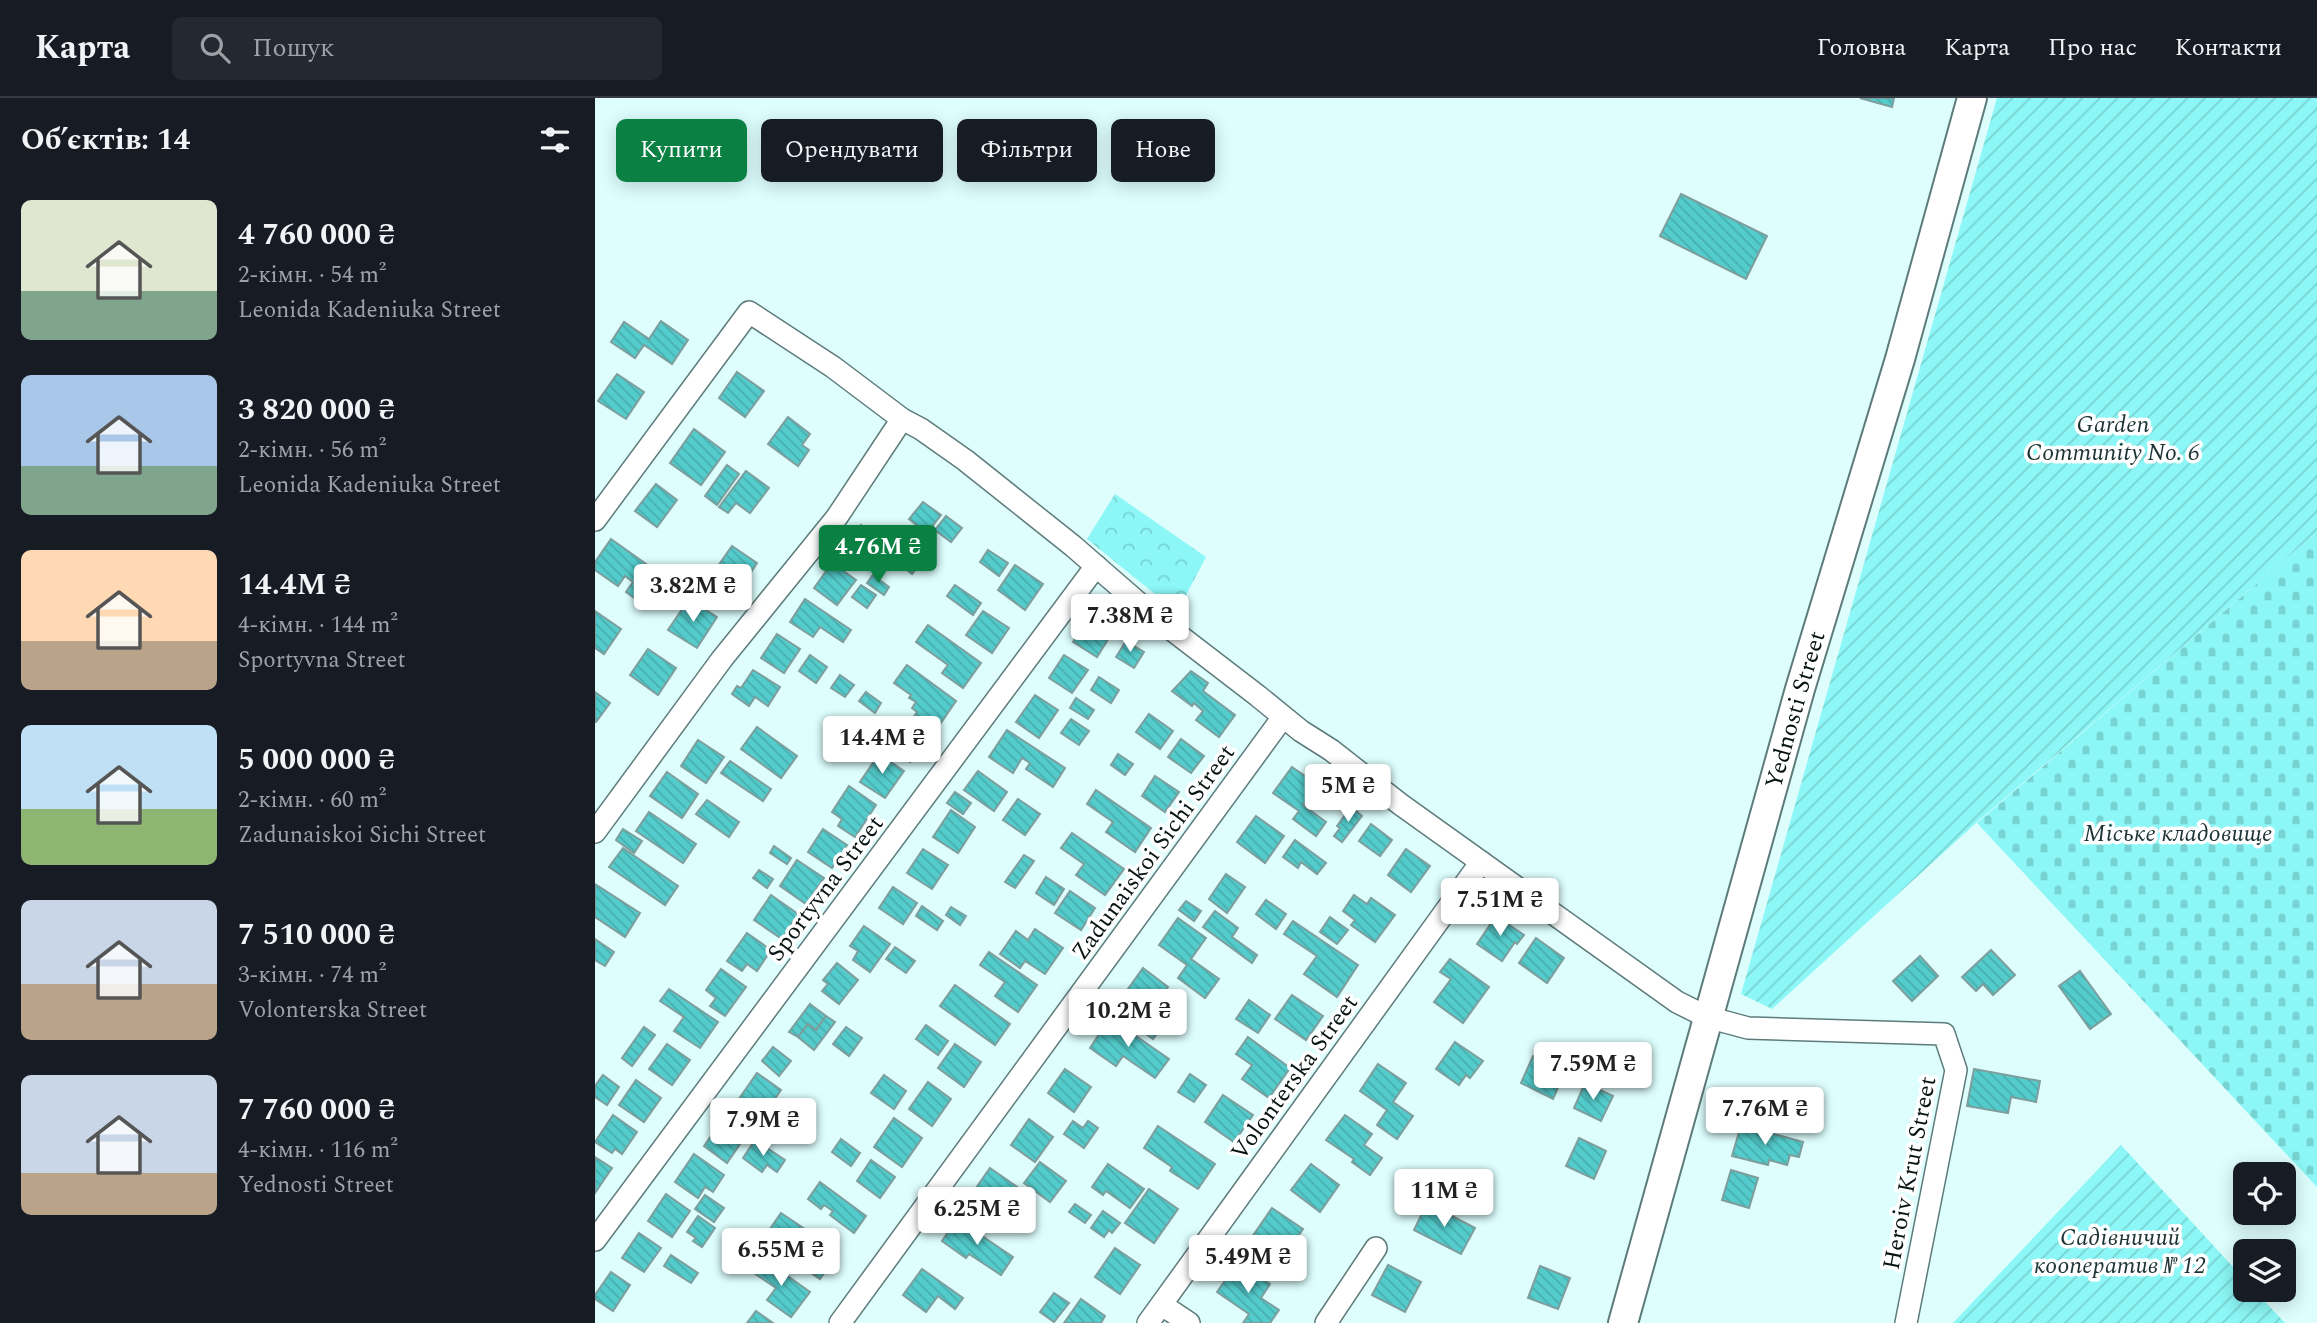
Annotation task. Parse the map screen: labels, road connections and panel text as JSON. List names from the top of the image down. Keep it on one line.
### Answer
{"streets":{"main road":["Yednosti Street"],"street":["Zadunaiskoi Sichi Street","Sportyvna Street","Volonterska Street","Heroiv Krut Street"]},"crossings":[["Yednosti Street","Heroiv Krut Street"]],"parks":["Garden Community No. 6","Міське кладовище","Садівничий кооператив № 12"],"page":{"header":"Карта","search":"Пошук","nav":["Головна","Карта","Про нас","Контакти"],"heading":"Об’єктів: 14","chip":["Купити","Орендувати","Фільтри","Нове"],"list":[{"name":"4 760 000 ₴","note":"2-кімн. · 54 m² · Leonida Kadeniuka Street"},{"name":"3 820 000 ₴","note":"2-кімн. · 56 m² · Leonida Kadeniuka Street"},{"name":"14.4M ₴","note":"4-кімн. · 144 m² · Sportyvna Street"},{"name":"5 000 000 ₴","note":"2-кімн. · 60 m² · Zadunaiskoi Sichi Street"},{"name":"7 510 000 ₴","note":"3-кімн. · 74 m² · Volonterska Street"},{"name":"7 760 000 ₴","note":"4-кімн. · 116 m² · Yednosti Street"}],"price":["4.76M ₴","3.82M ₴","7.38M ₴","14.4M ₴","5M ₴","7.51M ₴","10.2M ₴","7.59M ₴","7.76M ₴","7.9M ₴","11M ₴","6.25M ₴","6.55M ₴","5.49M ₴"]}}
